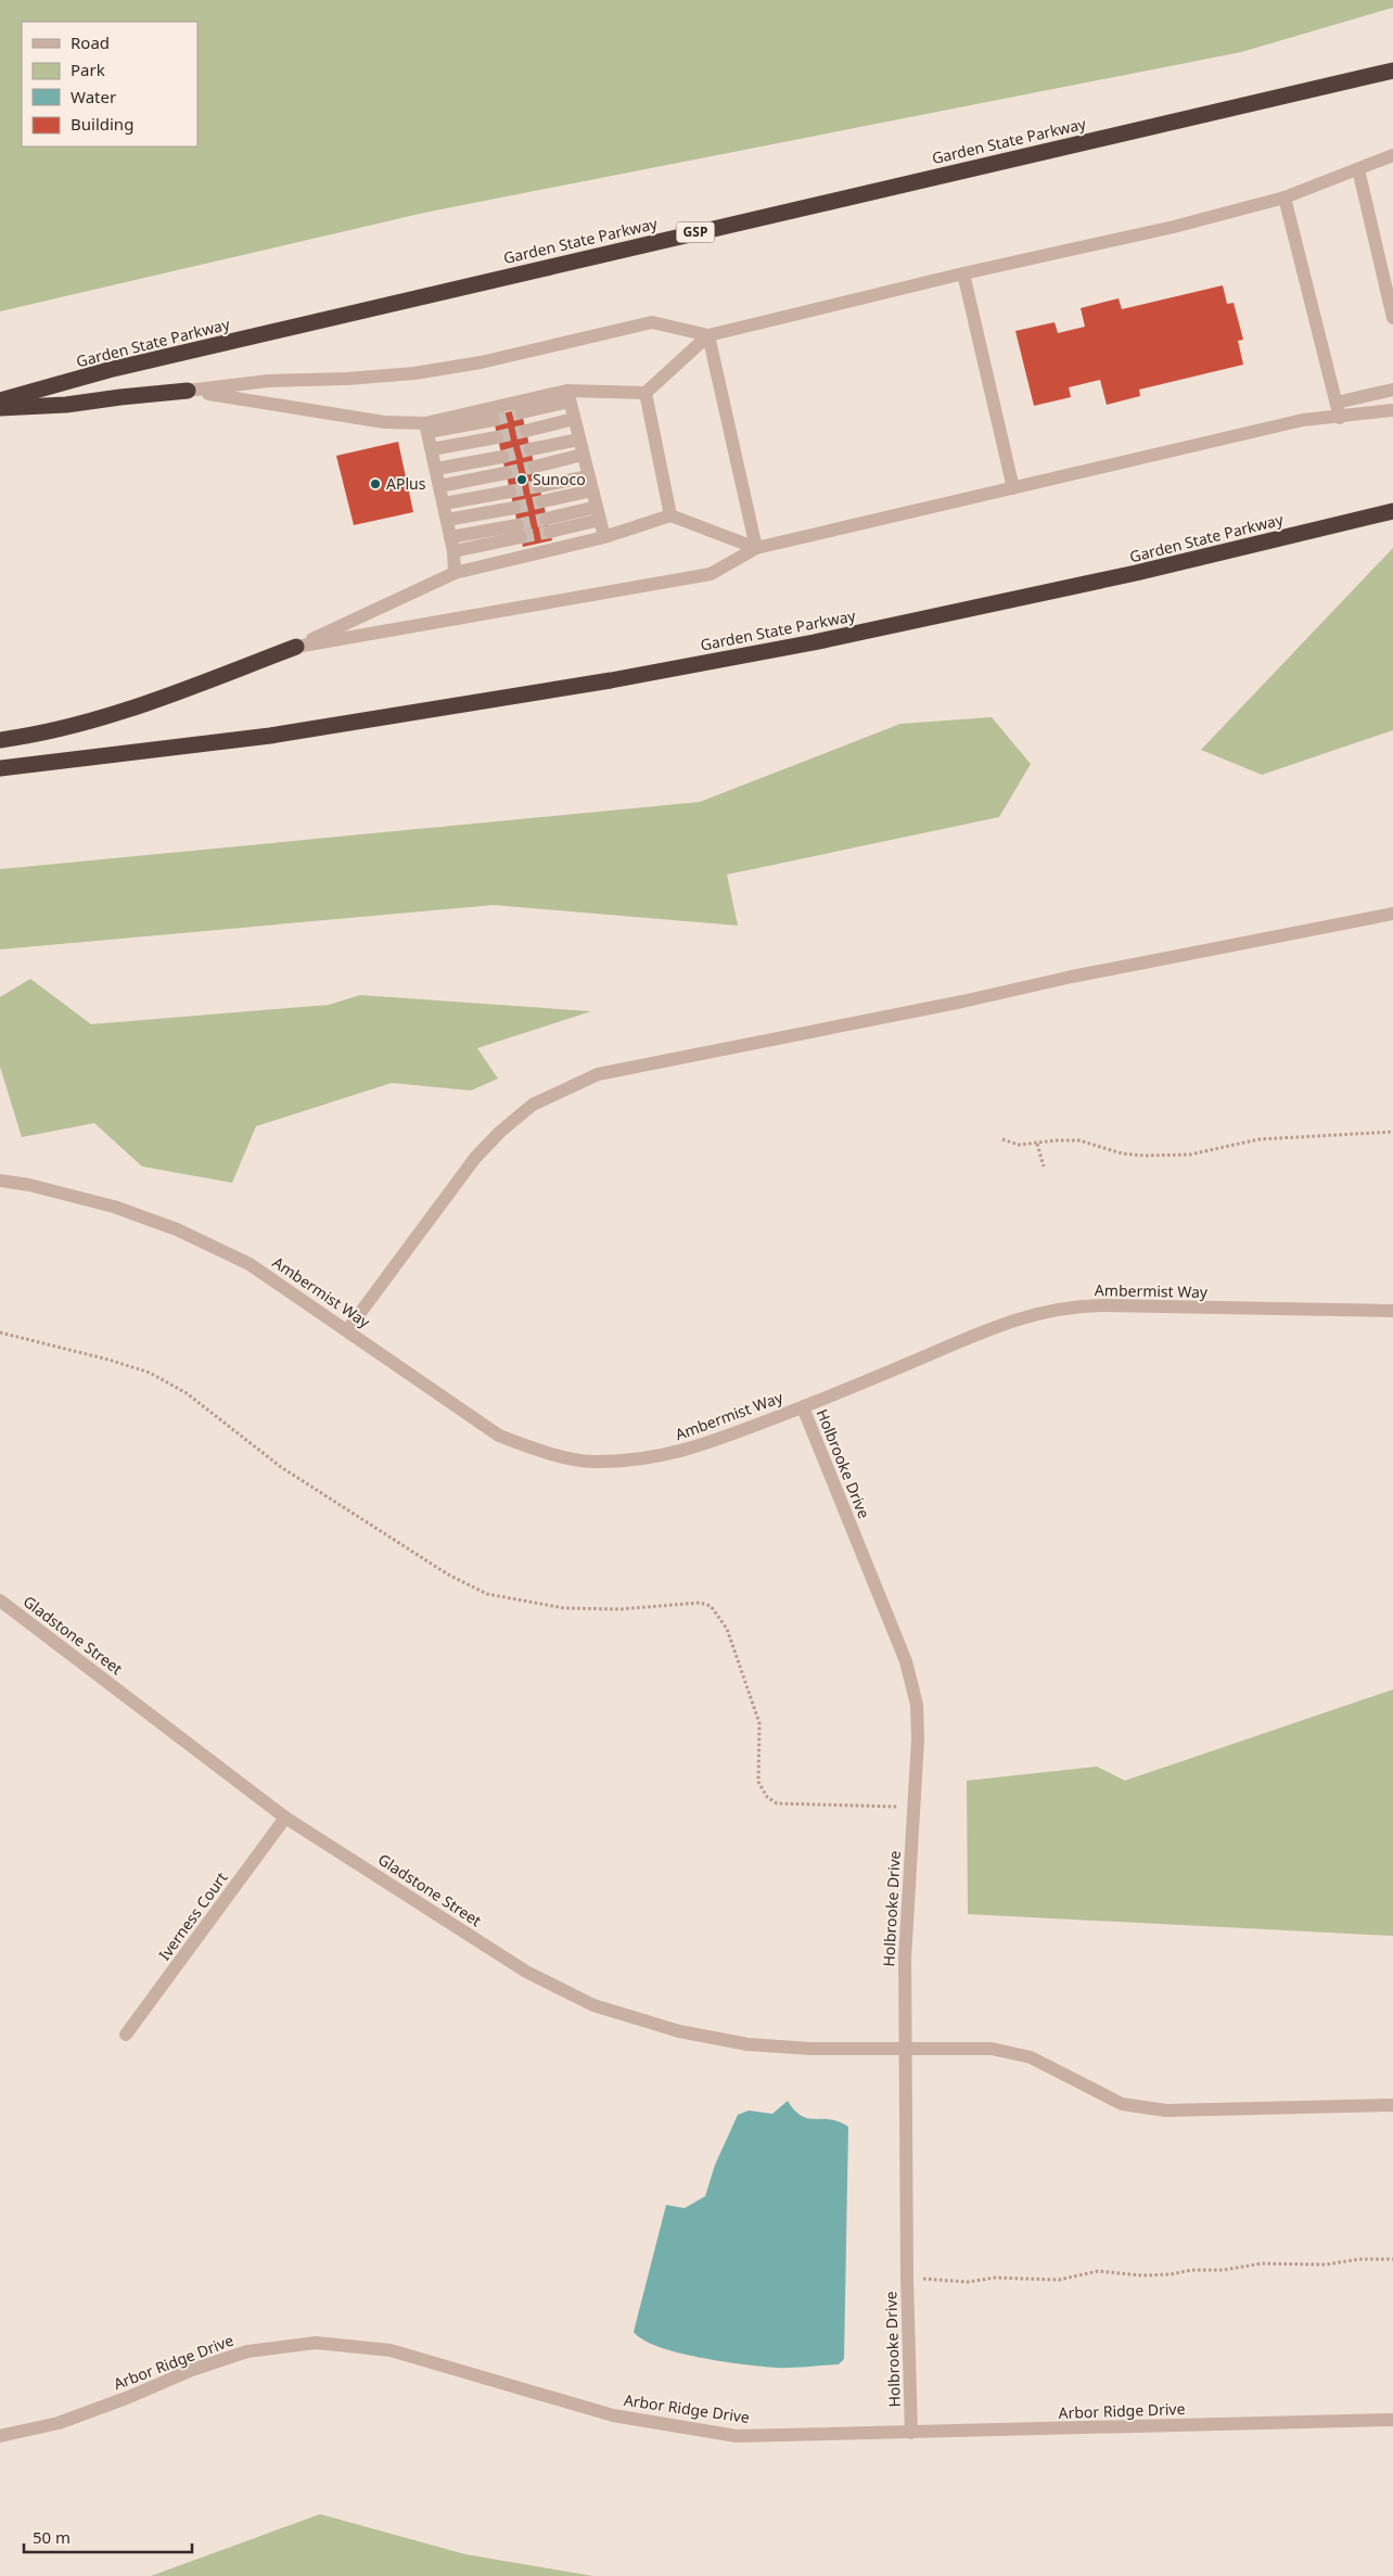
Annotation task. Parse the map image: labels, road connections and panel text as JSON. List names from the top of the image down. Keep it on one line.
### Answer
{"streets":{"highway":["Garden State Parkway","GSP"],"street":["Ambermist Way","Holbrooke Drive","Gladstone Street","Iverness Court","Arbor Ridge Drive"]},"crossings":[["Ambermist Way","Holbrooke Drive"],["Holbrooke Drive","Gladstone Street"],["Holbrooke Drive","Arbor Ridge Drive"],["Gladstone Street","Iverness Court"]],"places":["Sunoco","APlus"],"legend":["Road","Park","Water","Building"],"scale_bar":"50 m"}
